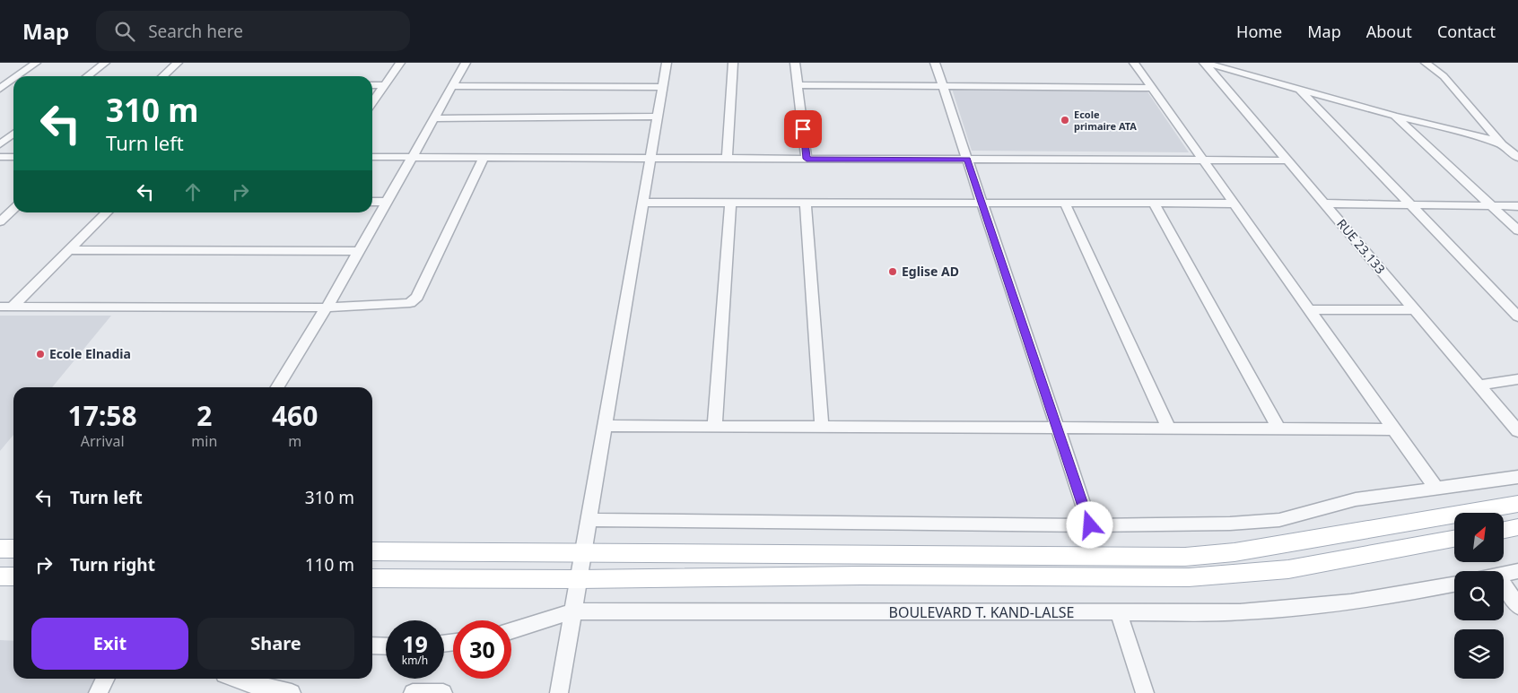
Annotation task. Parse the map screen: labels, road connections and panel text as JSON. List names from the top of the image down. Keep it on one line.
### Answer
{"streets":{"street":["RUE 23.133","BOULEVARD T. KAND-LALSE"]},"places":["Ecole primaire ATA","Eglise AD","Ecole Elnadia"],"north":"top right","page":{"header":"Map","search":"Search here","nav":["Home","Map","About","Contact"],"turn":["310 m","Turn left"],"eta":["17:58","Arrival","2","min","460","m"],"list":[{"name":"Turn left","value":"310 m"},{"name":"Turn right","value":"110 m"}],"buttons":["Exit","Share"],"speed":"19 km/h","limit":"30"}}
